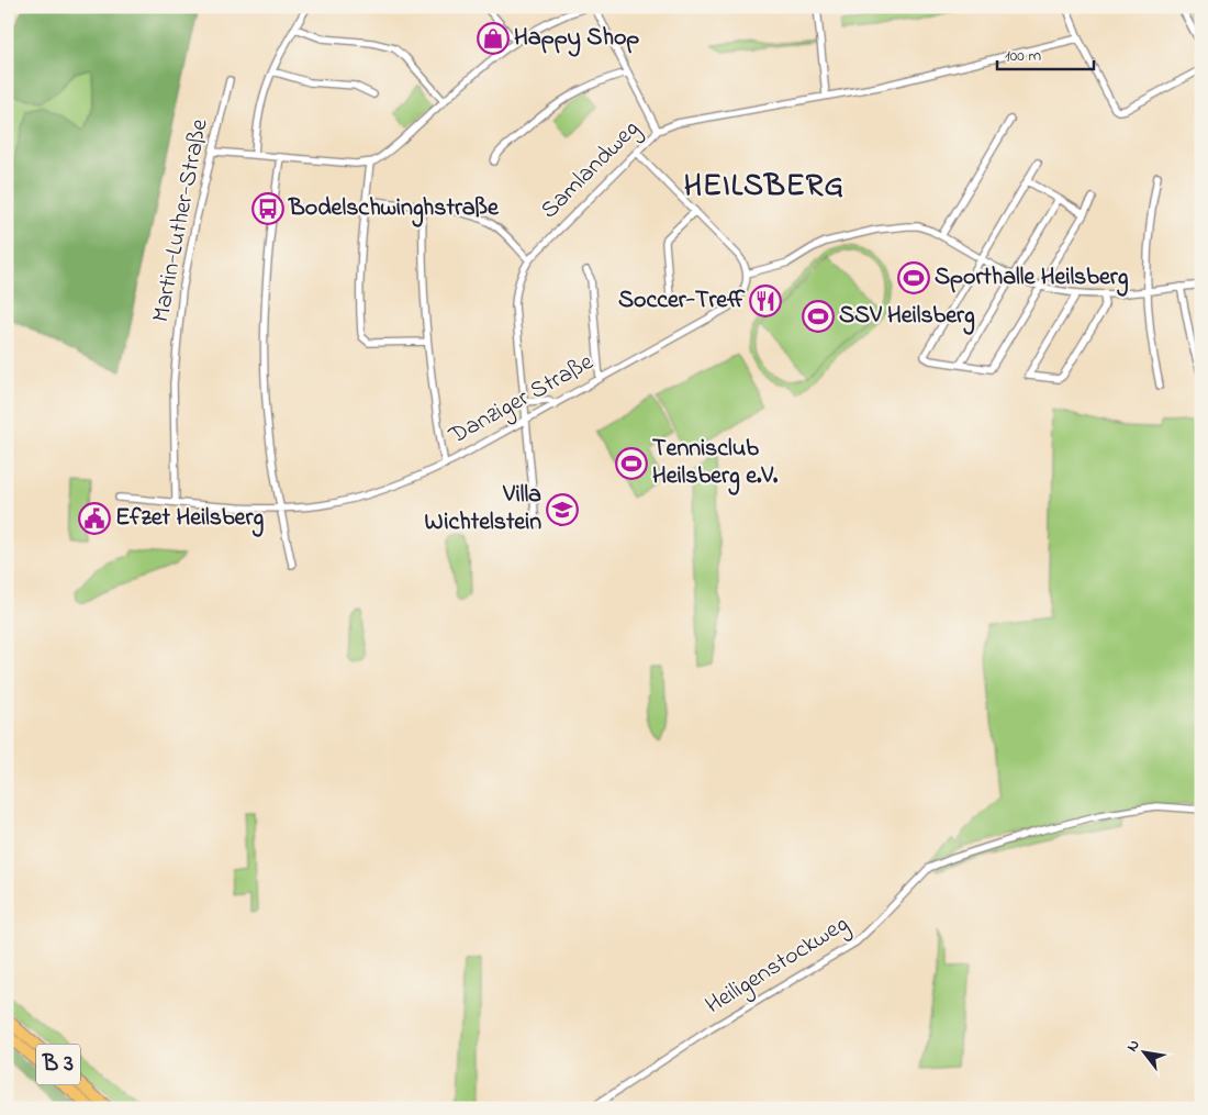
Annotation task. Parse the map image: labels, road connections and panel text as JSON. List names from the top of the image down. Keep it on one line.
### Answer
{"streets":{"highway":["B 3"],"street":["Samlandweg","Martin-Luther-Straße","Danziger Straße","Heiligenstockweg"]},"crossings":[["Samlandweg","Danziger Straße"],["Martin-Luther-Straße","Danziger Straße"]],"districts":["HEILSBERG"],"places":{"shop":["Happy Shop"],"bus stop":["Bodelschwinghstraße"],"sports":["Sporthalle Heilsberg","SSV Heilsberg","Tennisclub Heilsberg e.V."],"restaurant":["Soccer-Treff"],"school or university":["Villa Wichtelstein"],"public building":["Efzet Heilsberg"]},"scale_bar":"100 m","north":"top left"}
